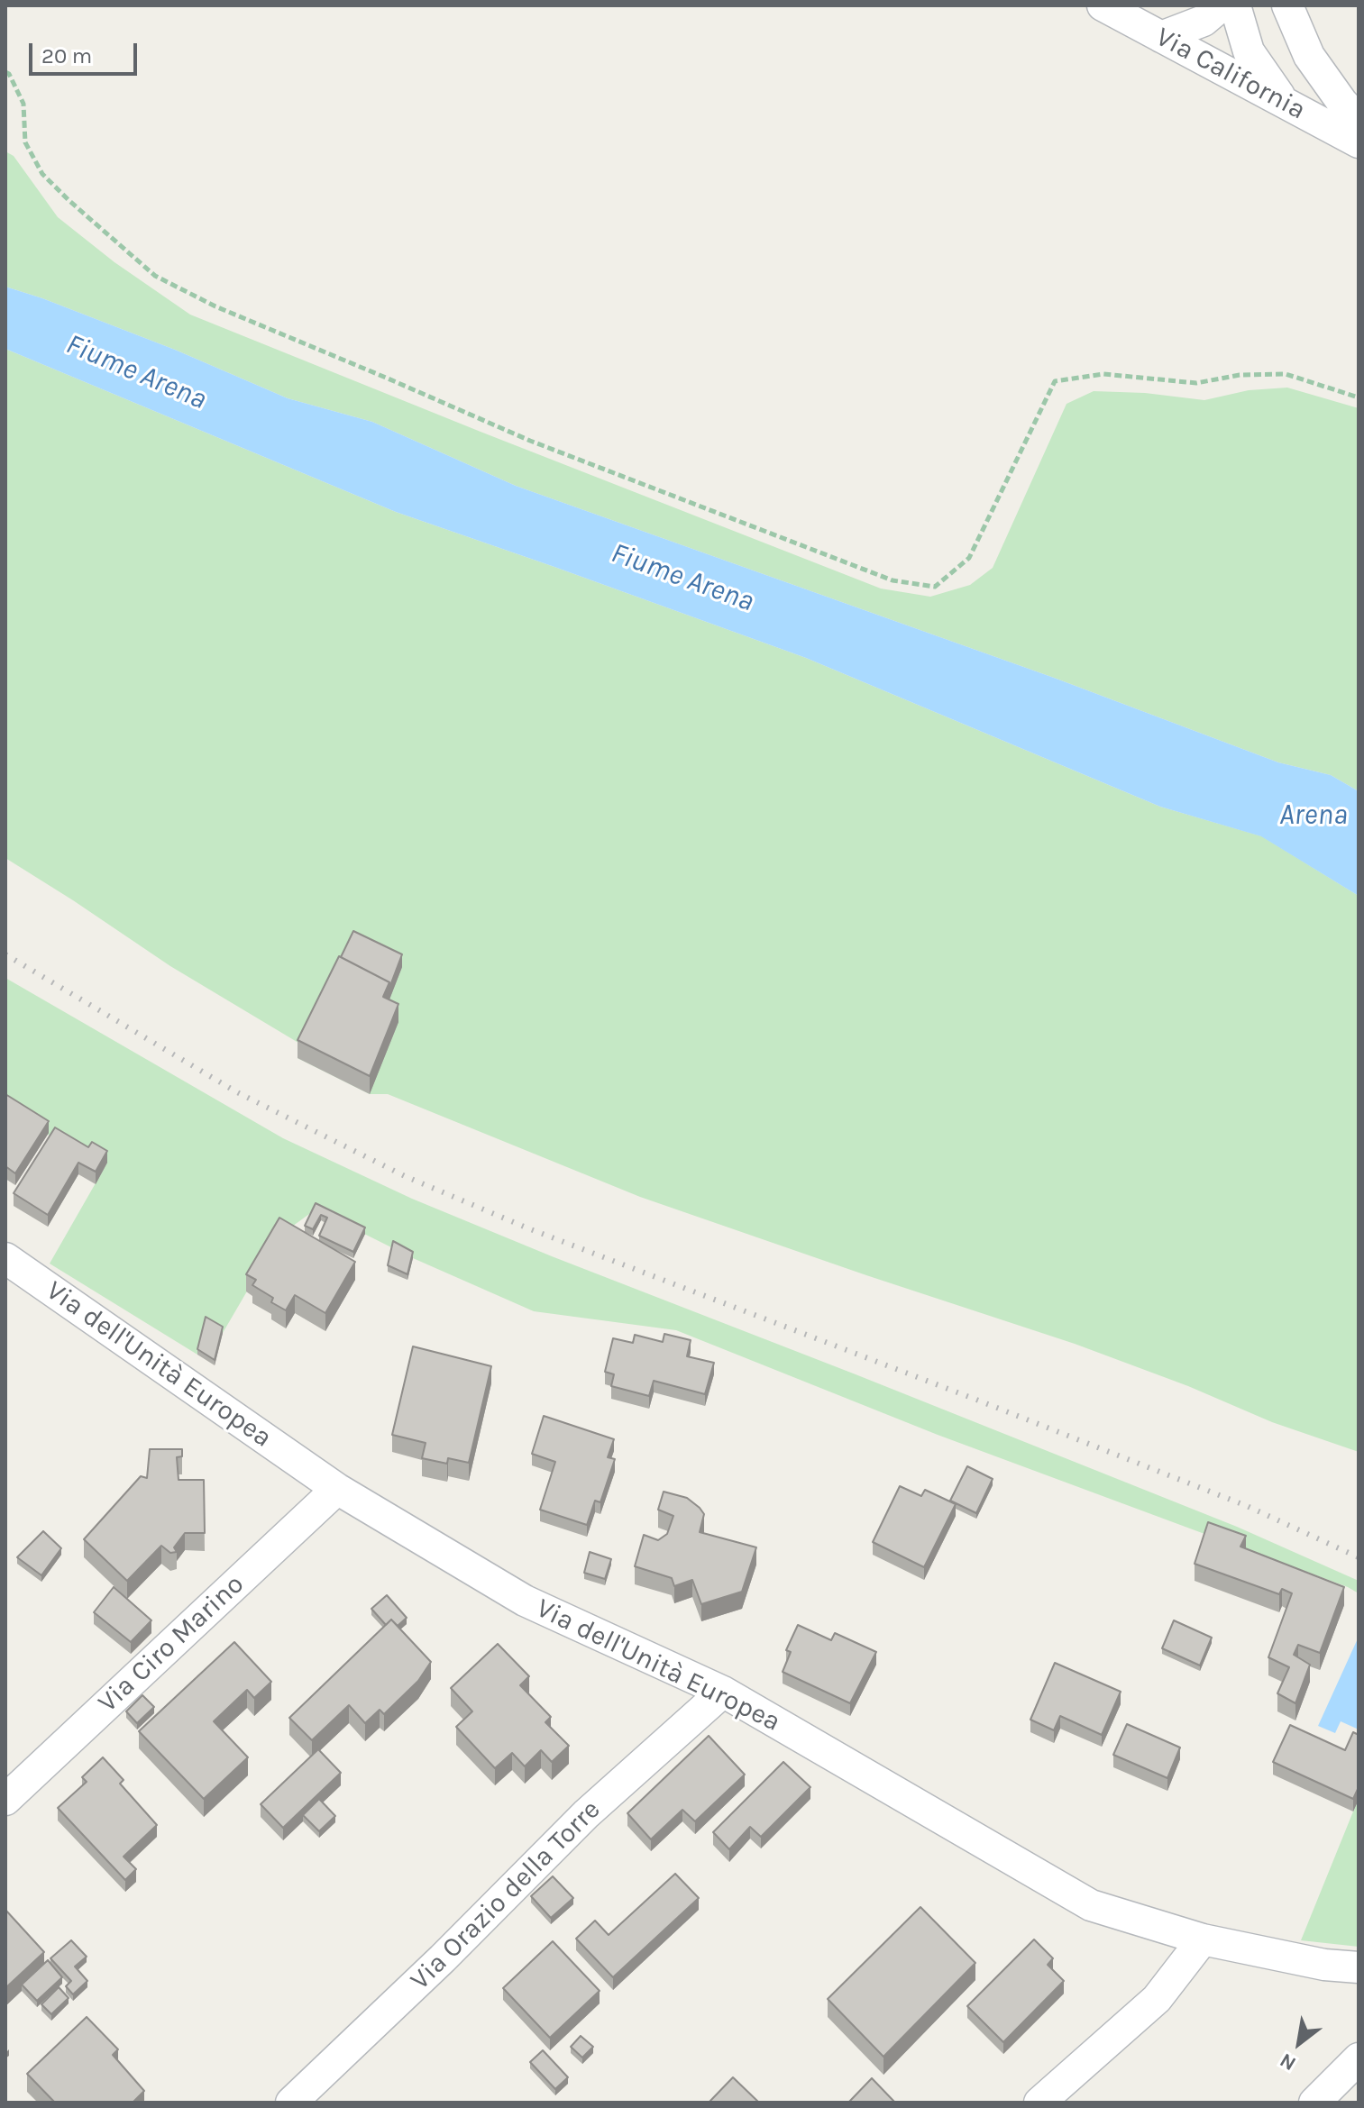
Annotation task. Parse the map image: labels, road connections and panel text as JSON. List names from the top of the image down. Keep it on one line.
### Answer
{"streets":{"street":["Via California","Via dell'Unità Europea","Via Ciro Marino","Via Orazio della Torre"]},"crossings":[["Via dell'Unità Europea","Via Ciro Marino"],["Via dell'Unità Europea","Via Orazio della Torre"]],"water":["Fiume Arena","Arena"],"scale_bar":"20 m","north":"bottom left"}
